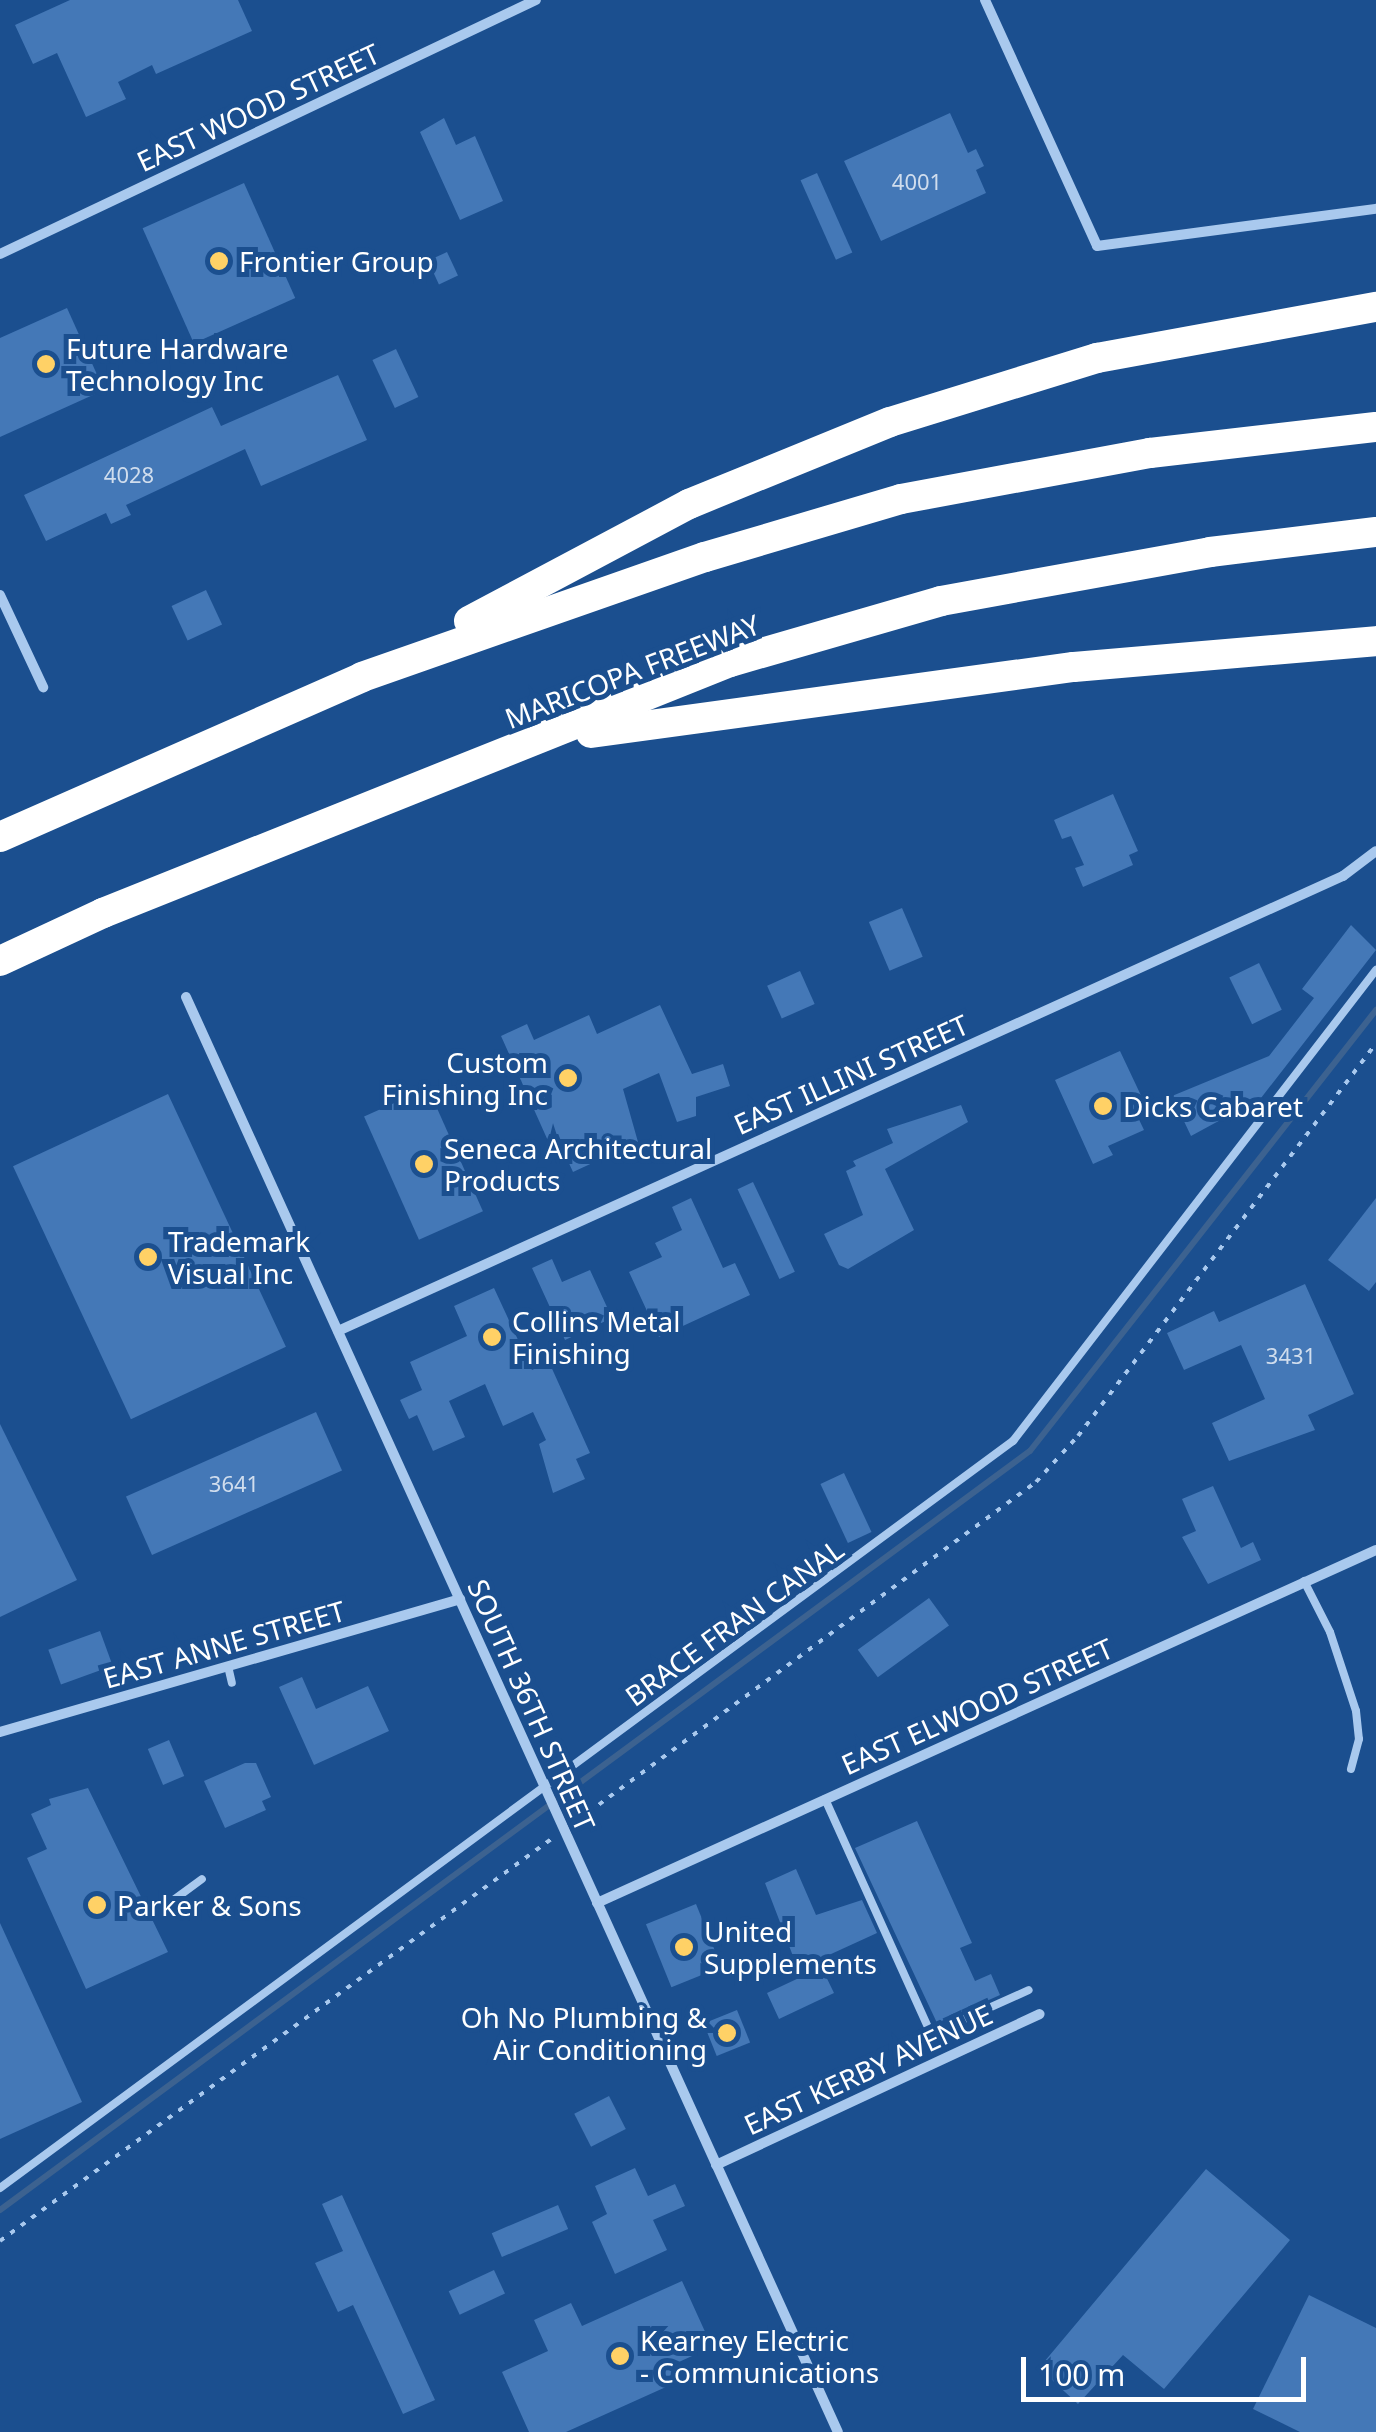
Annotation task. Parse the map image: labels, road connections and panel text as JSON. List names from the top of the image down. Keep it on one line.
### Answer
{"streets":{"highway":["MARICOPA FREEWAY"],"street":["EAST WOOD STREET","EAST ILLINI STREET","EAST ANNE STREET","SOUTH 36TH STREET","EAST ELWOOD STREET","EAST KERBY AVENUE"],"lane":["BRACE FRAN CANAL"]},"crossings":[["EAST ILLINI STREET","SOUTH 36TH STREET"],["BRACE FRAN CANAL","SOUTH 36TH STREET"],["EAST ANNE STREET","SOUTH 36TH STREET"],["SOUTH 36TH STREET","EAST ELWOOD STREET"],["SOUTH 36TH STREET","EAST KERBY AVENUE"]],"places":["Frontier Group","Future Hardware Technology Inc","Custom Finishing Inc","Dicks Cabaret","Seneca Architectural Products","Trademark Visual Inc","Collins Metal Finishing","Parker & Sons","United Supplements","Oh No Plumbing & Air Conditioning","Kearney Electric - Communications"],"house_numbers":["4001","4028","3431","3641"],"scale_bar":"100 m"}
